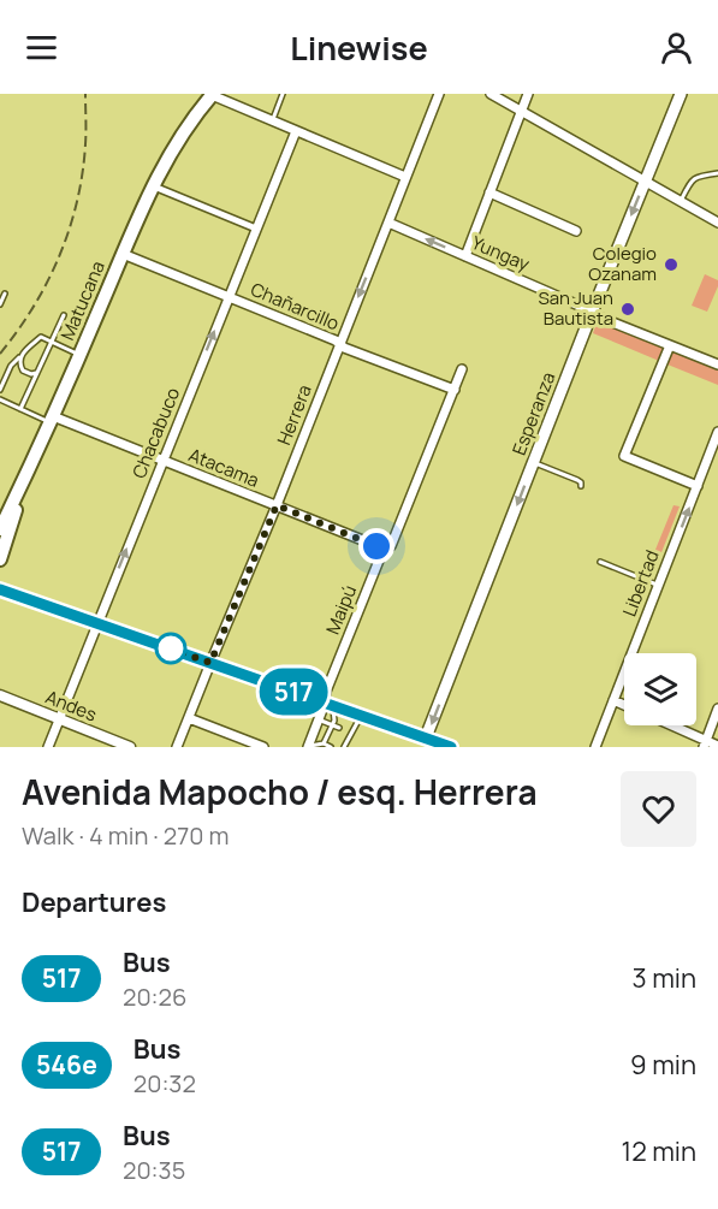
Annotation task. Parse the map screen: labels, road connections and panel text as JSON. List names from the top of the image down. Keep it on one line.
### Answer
{"streets":{"main road":["Matucana","Esperanza"],"street":["Yungay","Chañarcillo","Herrera","Chacabuco","Atacama","Libertad","Maipú","Andes"]},"crossings":[["Yungay","Esperanza"],["Yungay","Herrera"],["Matucana","Chañarcillo"],["Matucana","Atacama"],["Chañarcillo","Herrera"],["Chañarcillo","Chacabuco"],["Chañarcillo","Maipú"],["Herrera","Atacama"],["Chacabuco","Atacama"],["Chacabuco","Andes"],["Atacama","Maipú"]],"one_way":["Esperanza","Chacabuco"],"places":["Colegio Ozanam","San Juan Bautista"],"lines":["bus line 517"],"page":{"header":"Linewise","on_map":"517","heading":[["Avenida Mapocho / esq. Herrera","Walk · 4 min · 270 m"],"Departures"],"list":[{"mark":"517","name":"Bus","note":"20:26","value":"3 min"},{"mark":"546e","name":"Bus","note":"20:32","value":"9 min"},{"mark":"517","name":"Bus","note":"20:35","value":"12 min"}]}}
